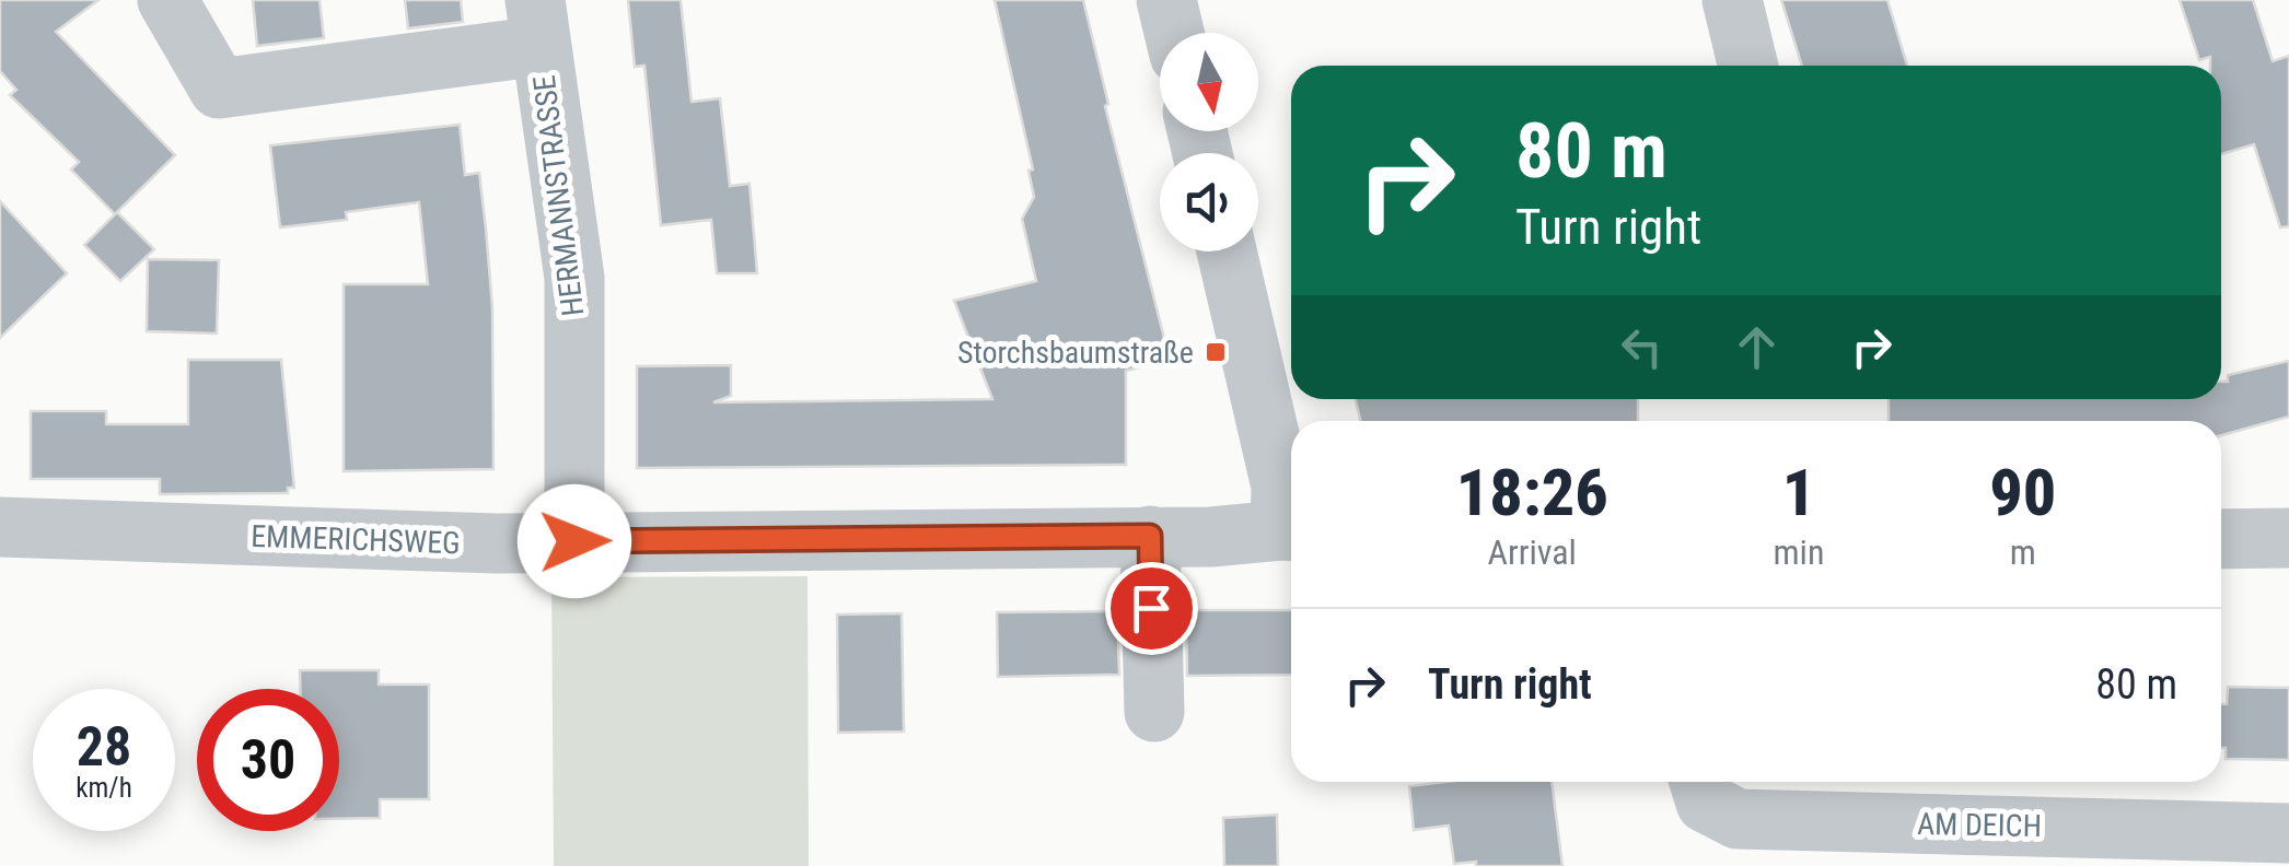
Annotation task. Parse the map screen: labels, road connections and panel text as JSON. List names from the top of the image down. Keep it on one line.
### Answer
{"streets":{"street":["HERMANNSTRASSE","EMMERICHSWEG","AM DEICH"]},"crossings":[["HERMANNSTRASSE","EMMERICHSWEG"]],"places":{"transit":["Storchsbaumstraße"]},"north":"bottom","page":{"turn":["80 m","Turn right"],"eta":["18:26","Arrival","1","min","90","m"],"list":[{"name":"Turn right","value":"80 m"}],"speed":"28 km/h","limit":"30"}}
